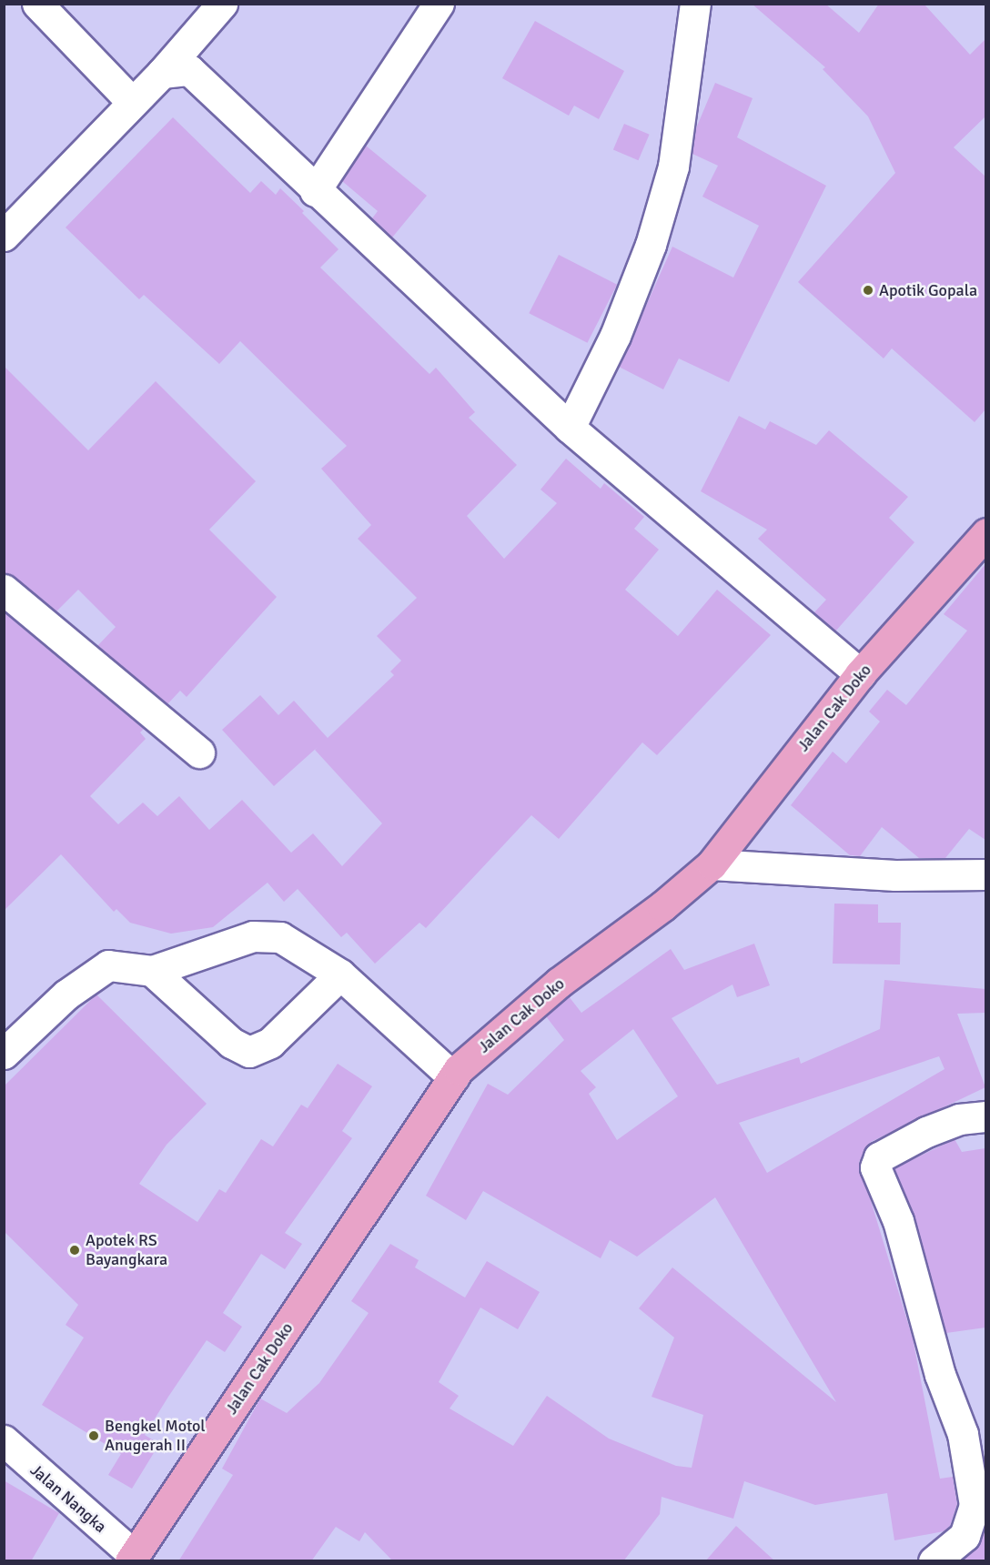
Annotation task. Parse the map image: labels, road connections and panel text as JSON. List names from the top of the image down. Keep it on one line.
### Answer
{"streets":{"main road":["Jalan Cak Doko"],"street":["Jalan Nangka"]},"crossings":[["Jalan Cak Doko","Jalan Nangka"]],"places":["Apotik Gopala","Apotek RS Bayangkara","Bengkel Motol Anugerah II"]}
